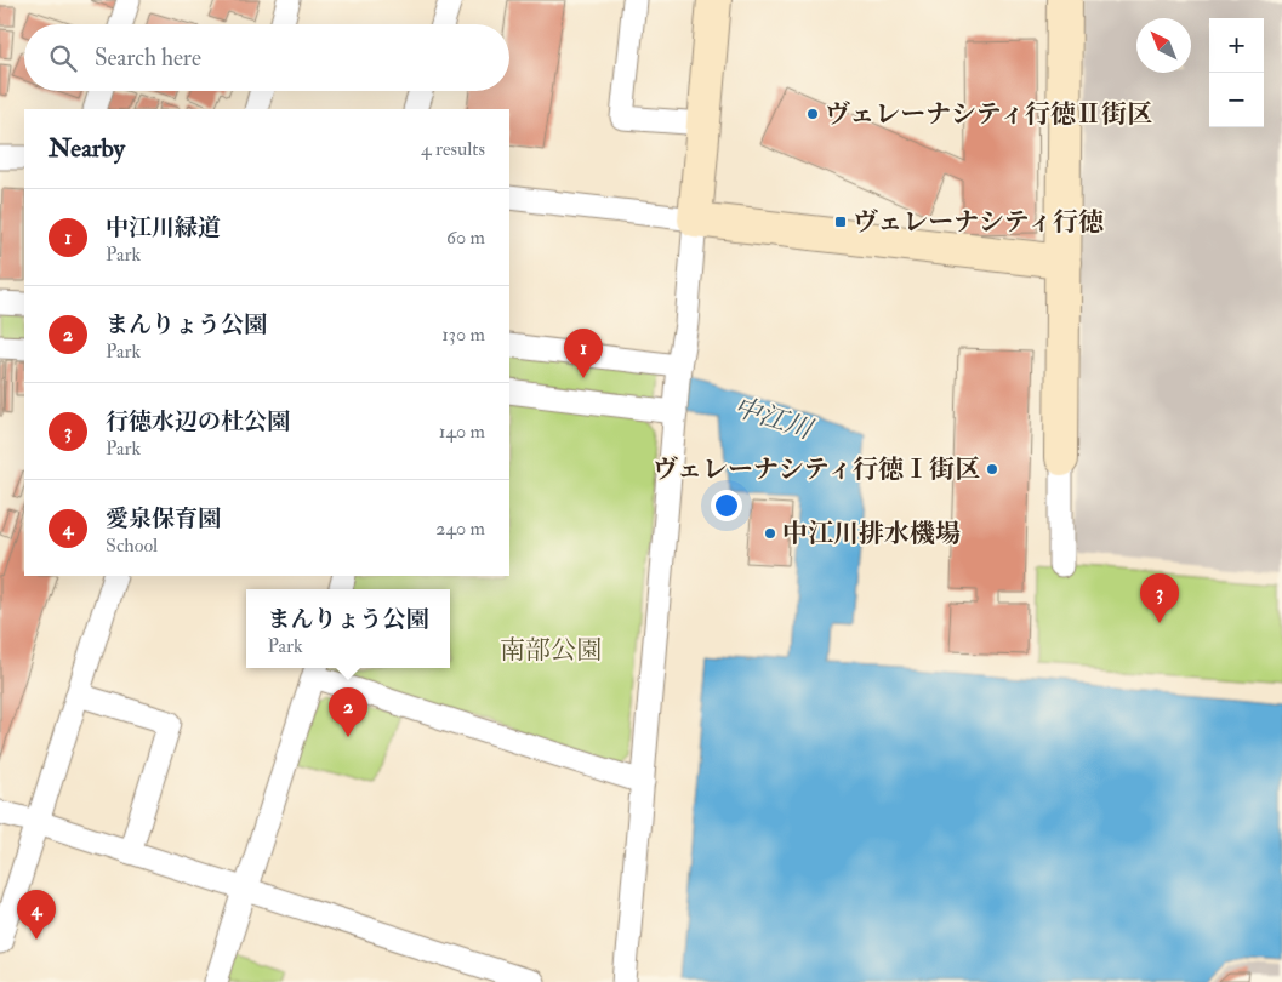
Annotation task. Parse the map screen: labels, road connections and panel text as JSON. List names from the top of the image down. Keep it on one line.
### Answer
{"water":["中江川"],"parks":["南部公園"],"places":{"other":["ヴェレーナシティ行徳Ⅱ街区","ヴェレーナシティ行徳Ⅰ街区","中江川排水機場"],"transit":["ヴェレーナシティ行徳"]},"north":"top left","page":{"map_buttons":["+","−"],"search":"Search here","heading":["Nearby","4 results"],"list":[{"mark":"1","name":"中江川緑道","note":"Park","value":"60 m"},{"mark":"2","name":"まんりょう公園","note":"Park","value":"130 m"},{"mark":"3","name":"行徳水辺の杜公園","note":"Park","value":"140 m"},{"mark":"4","name":"愛泉保育園","note":"School","value":"240 m"}],"pins":["1","3","2","4"],"popup":["まんりょう公園","Park"]}}
